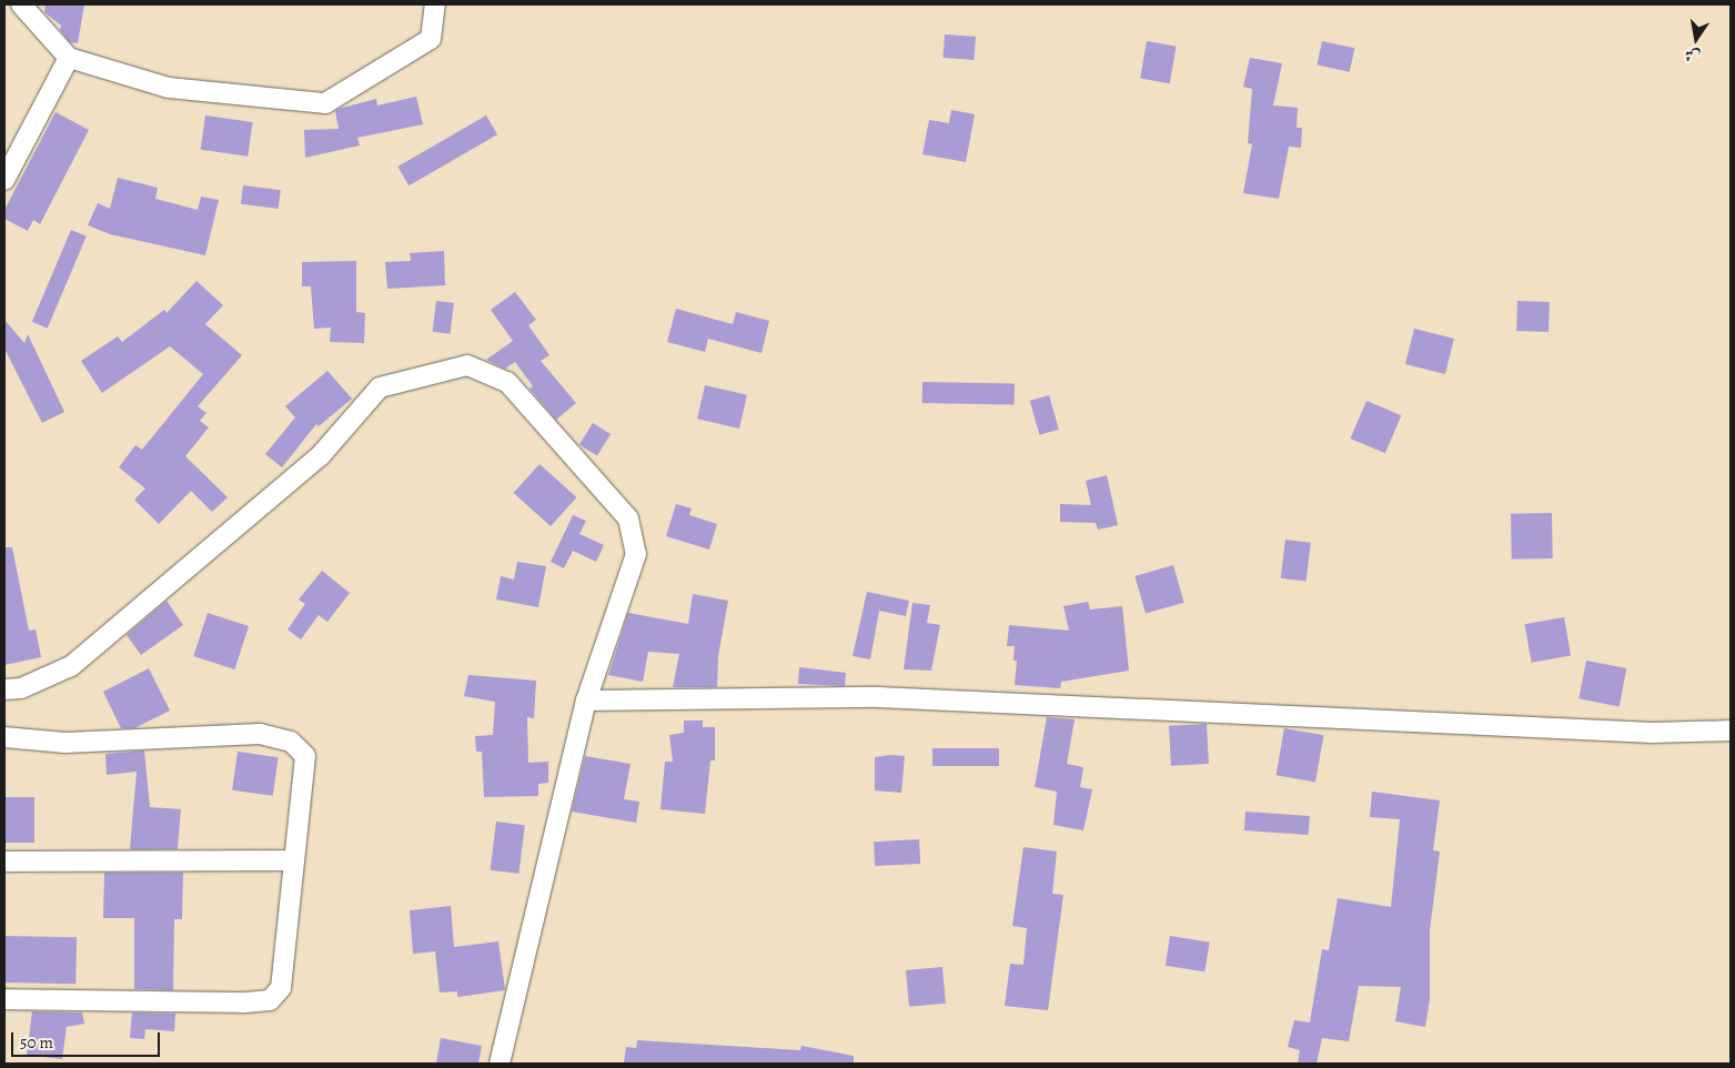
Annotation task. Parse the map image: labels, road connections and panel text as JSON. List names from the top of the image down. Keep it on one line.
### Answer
{"scale_bar":"50 m","north":"bottom"}
